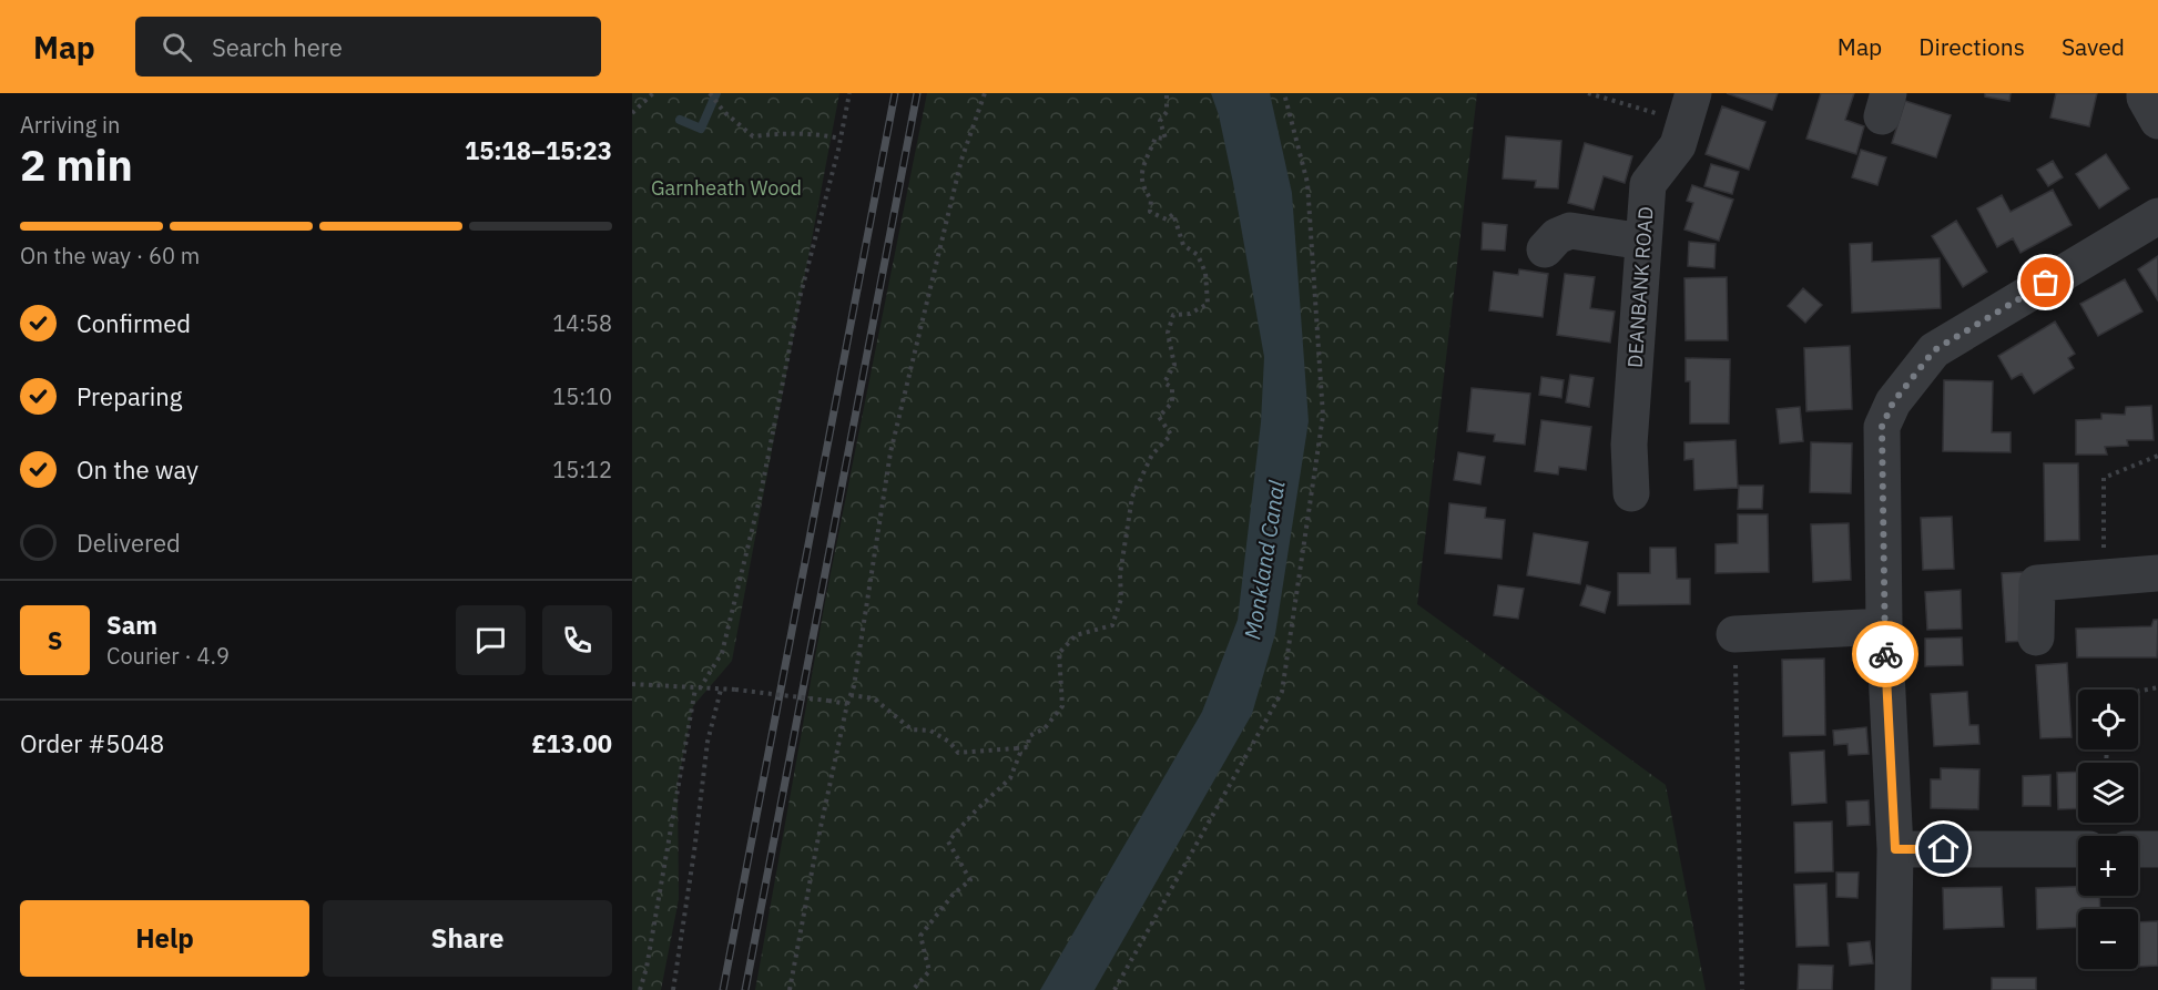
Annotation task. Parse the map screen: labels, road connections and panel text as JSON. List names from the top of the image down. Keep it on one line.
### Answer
{"streets":{"street":["DEANBANK ROAD"]},"water":["Monkland Canal"],"parks":["Garnheath Wood"],"page":{"header":"Map","search":"Search here","nav":["Map","Directions","Saved"],"heading":["2 min","Arriving in","15:18–15:23"],"panel":["Sam","Courier · 4.9","Order #5048","£13.00"],"bar":"On the way · 60 m","list":[["Confirmed","14:58"],["Preparing","15:10"],["On the way","15:12"],"Delivered"],"round":"S","map_buttons":["+","−"],"buttons":["Help","Share"]}}
